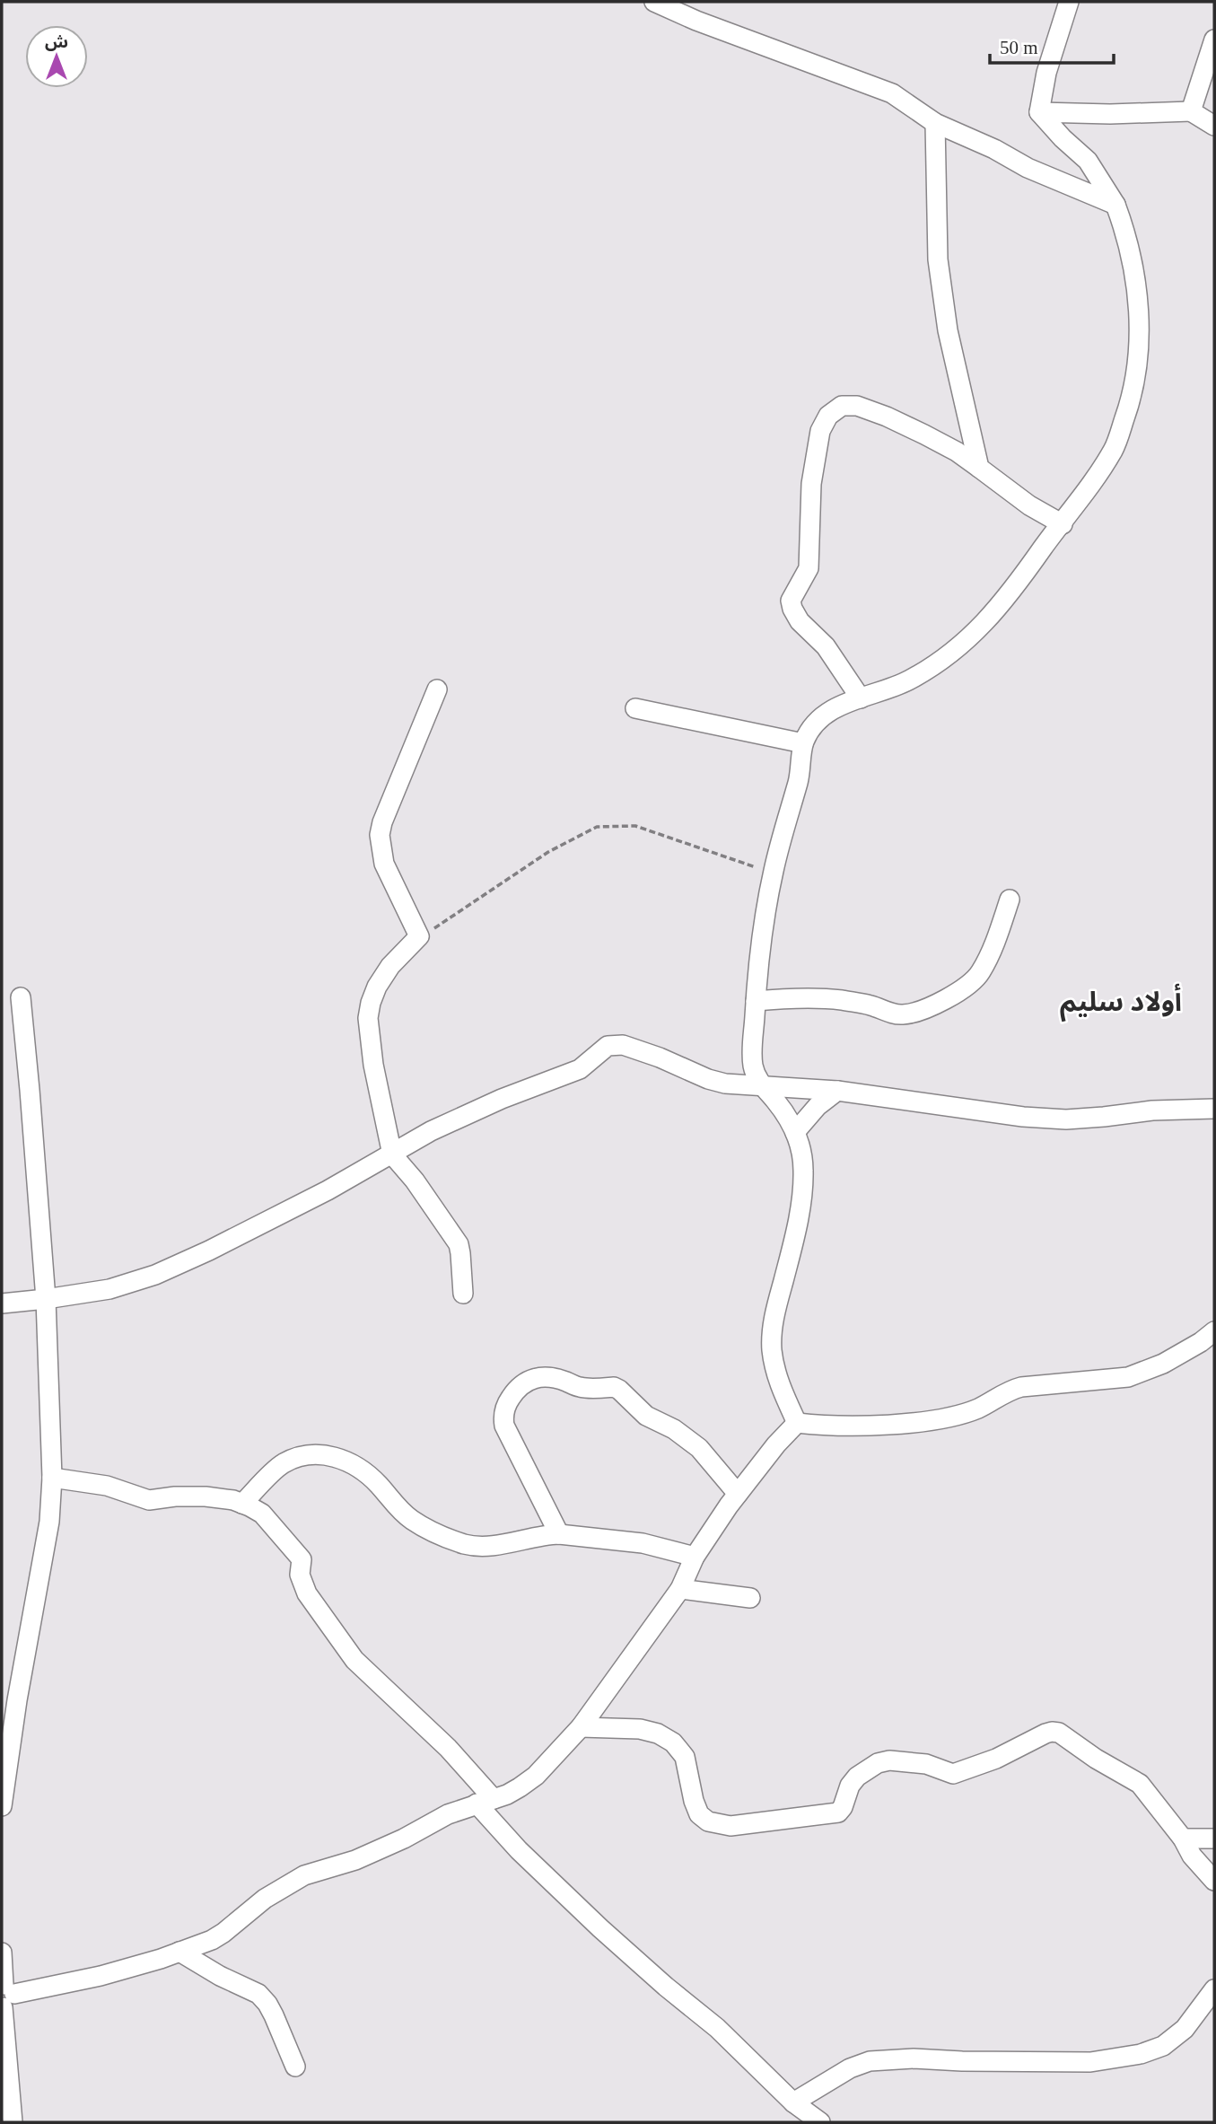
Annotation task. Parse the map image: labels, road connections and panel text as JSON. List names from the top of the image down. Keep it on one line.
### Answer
{"districts":["أولاد سليم"],"scale_bar":"50 m","north":"top"}
